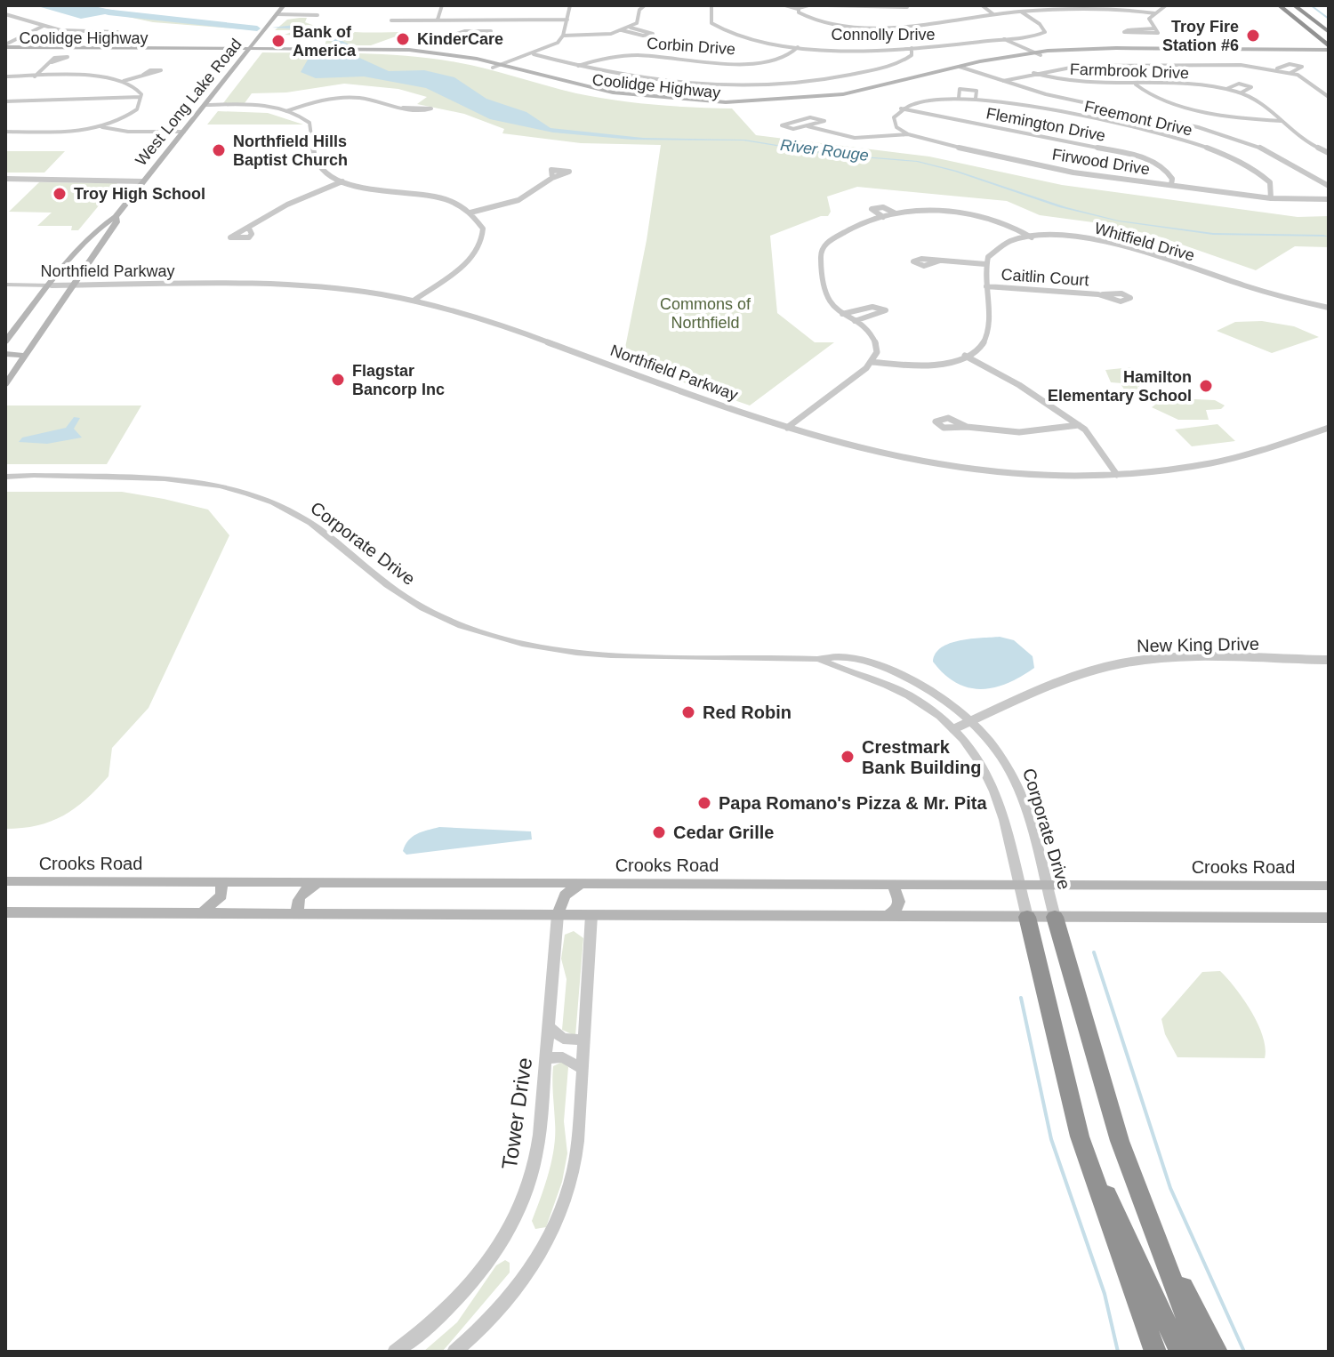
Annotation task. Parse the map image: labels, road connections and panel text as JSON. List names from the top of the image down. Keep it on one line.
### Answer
{"streets":{"main road":["Coolidge Highway","West Long Lake Road","Crooks Road"],"street":["Connolly Drive","Corbin Drive","Farmbrook Drive","Freemont Drive","Flemington Drive","Firwood Drive","Whitfield Drive","Northfield Parkway","Caitlin Court","Corporate Drive","New King Drive","Tower Drive"]},"crossings":[["Connolly Drive","Corbin Drive"],["Coolidge Highway","West Long Lake Road"],["West Long Lake Road","Northfield Parkway"],["Freemont Drive","Flemington Drive"],["Freemont Drive","Firwood Drive"],["Flemington Drive","Firwood Drive"],["Corporate Drive","New King Drive"],["Corporate Drive","Crooks Road"]],"water":["River Rouge"],"parks":["Commons of Northfield"],"places":["Troy Fire Station #6","KinderCare","Bank of America","Northfield Hills Baptist Church","Troy High School","Flagstar Bancorp Inc","Hamilton Elementary School","Red Robin","Crestmark Bank Building","Papa Romano's Pizza & Mr. Pita","Cedar Grille"]}
